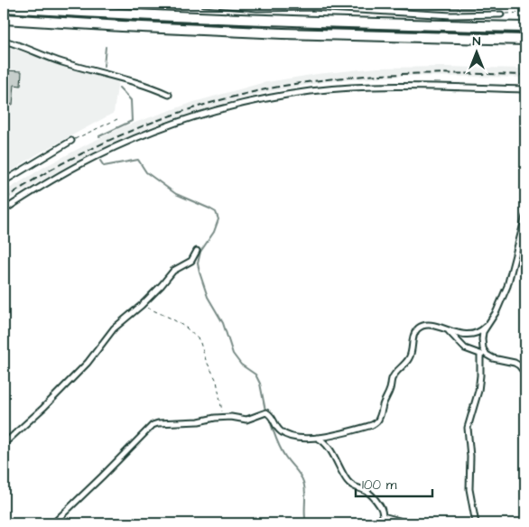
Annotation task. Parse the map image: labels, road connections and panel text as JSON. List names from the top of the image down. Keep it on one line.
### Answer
{"scale_bar":"100 m","north":"top"}
